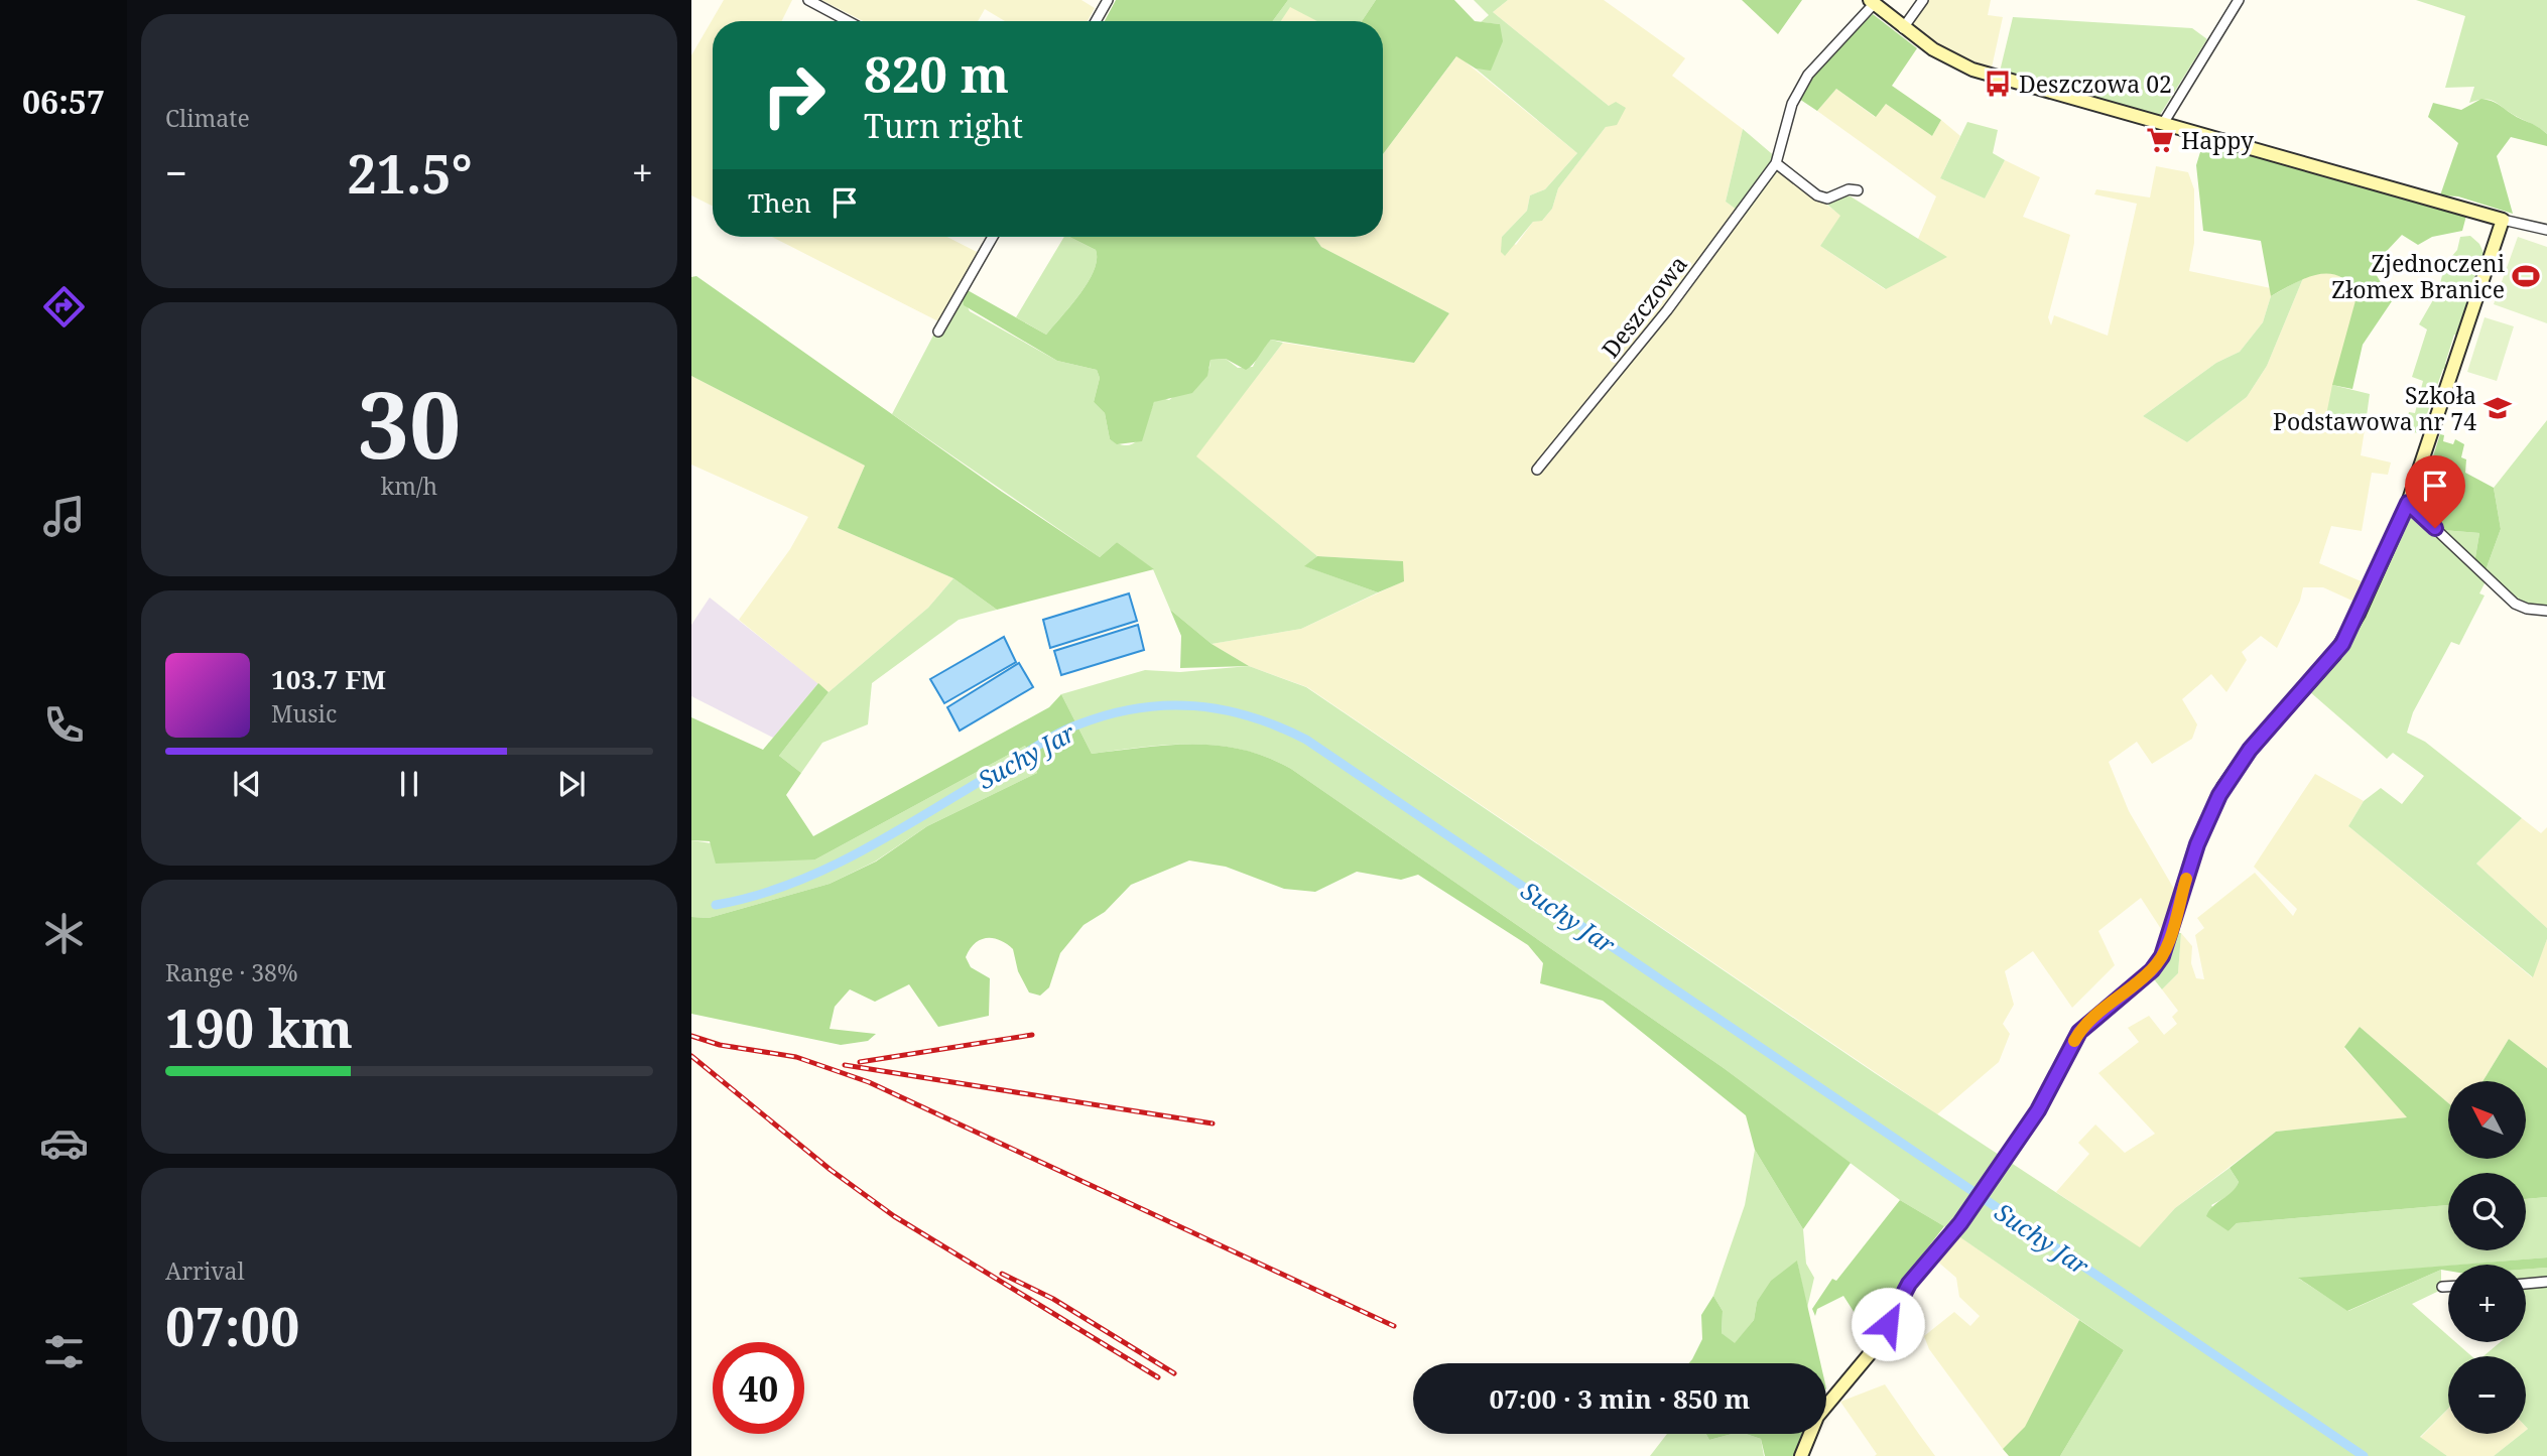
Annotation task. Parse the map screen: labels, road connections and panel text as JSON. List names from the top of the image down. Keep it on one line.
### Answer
{"streets":{"street":["Deszczowa"]},"water":["Suchy Jar"],"places":{"bus stop":["Deszczowa 02"],"supermarket":["Happy"],"sports":["Zjednoczeni Złomex Branice"],"school or university":["Szkoła Podstawowa nr 74"]},"north":"top left","page":{"tabs":"06:57","tile":["Climate",["30","km/h"],["Range · 38%","190 km"],["Arrival","07:00"]],"turn":["820 m","Turn right"],"heat":["−","21.5°","+"],"then":"Then","song":["103.7 FM","Music"],"map_buttons":["+","−"],"limit":"40","trip":"07:00 · 3 min · 850 m"}}
